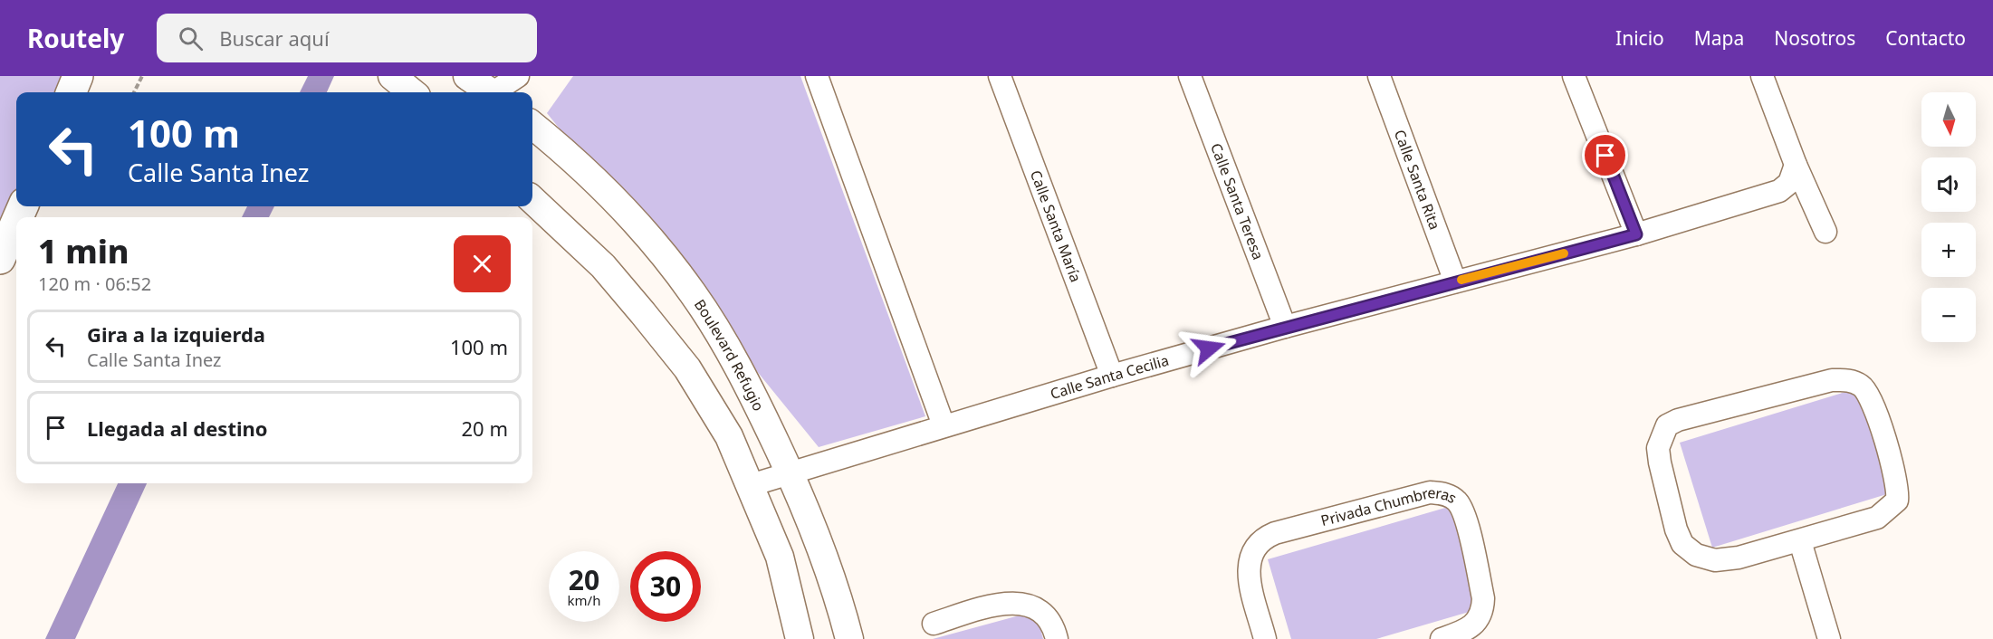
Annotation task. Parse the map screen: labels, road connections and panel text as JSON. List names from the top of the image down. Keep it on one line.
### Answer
{"streets":{"street":["Calle Santa Rita","Calle Santa Teresa","Calle Santa María","Boulevard Refugio","Calle Santa Cecilia","Privada Chumbreras"]},"crossings":[["Calle Santa Rita","Calle Santa Cecilia"],["Calle Santa Teresa","Calle Santa Cecilia"],["Calle Santa María","Calle Santa Cecilia"],["Boulevard Refugio","Calle Santa Cecilia"]],"north":"bottom","page":{"header":"Routely","search":"Buscar aquí","nav":["Inicio","Mapa","Nosotros","Contacto"],"map_buttons":["+","−"],"turn":["100 m","Calle Santa Inez"],"heading":["1 min","120 m · 06:52"],"list":[{"name":"Gira a la izquierda","note":"Calle Santa Inez","value":"100 m"},{"name":"Llegada al destino","value":"20 m"}],"speed":"20 km/h","limit":"30"}}
